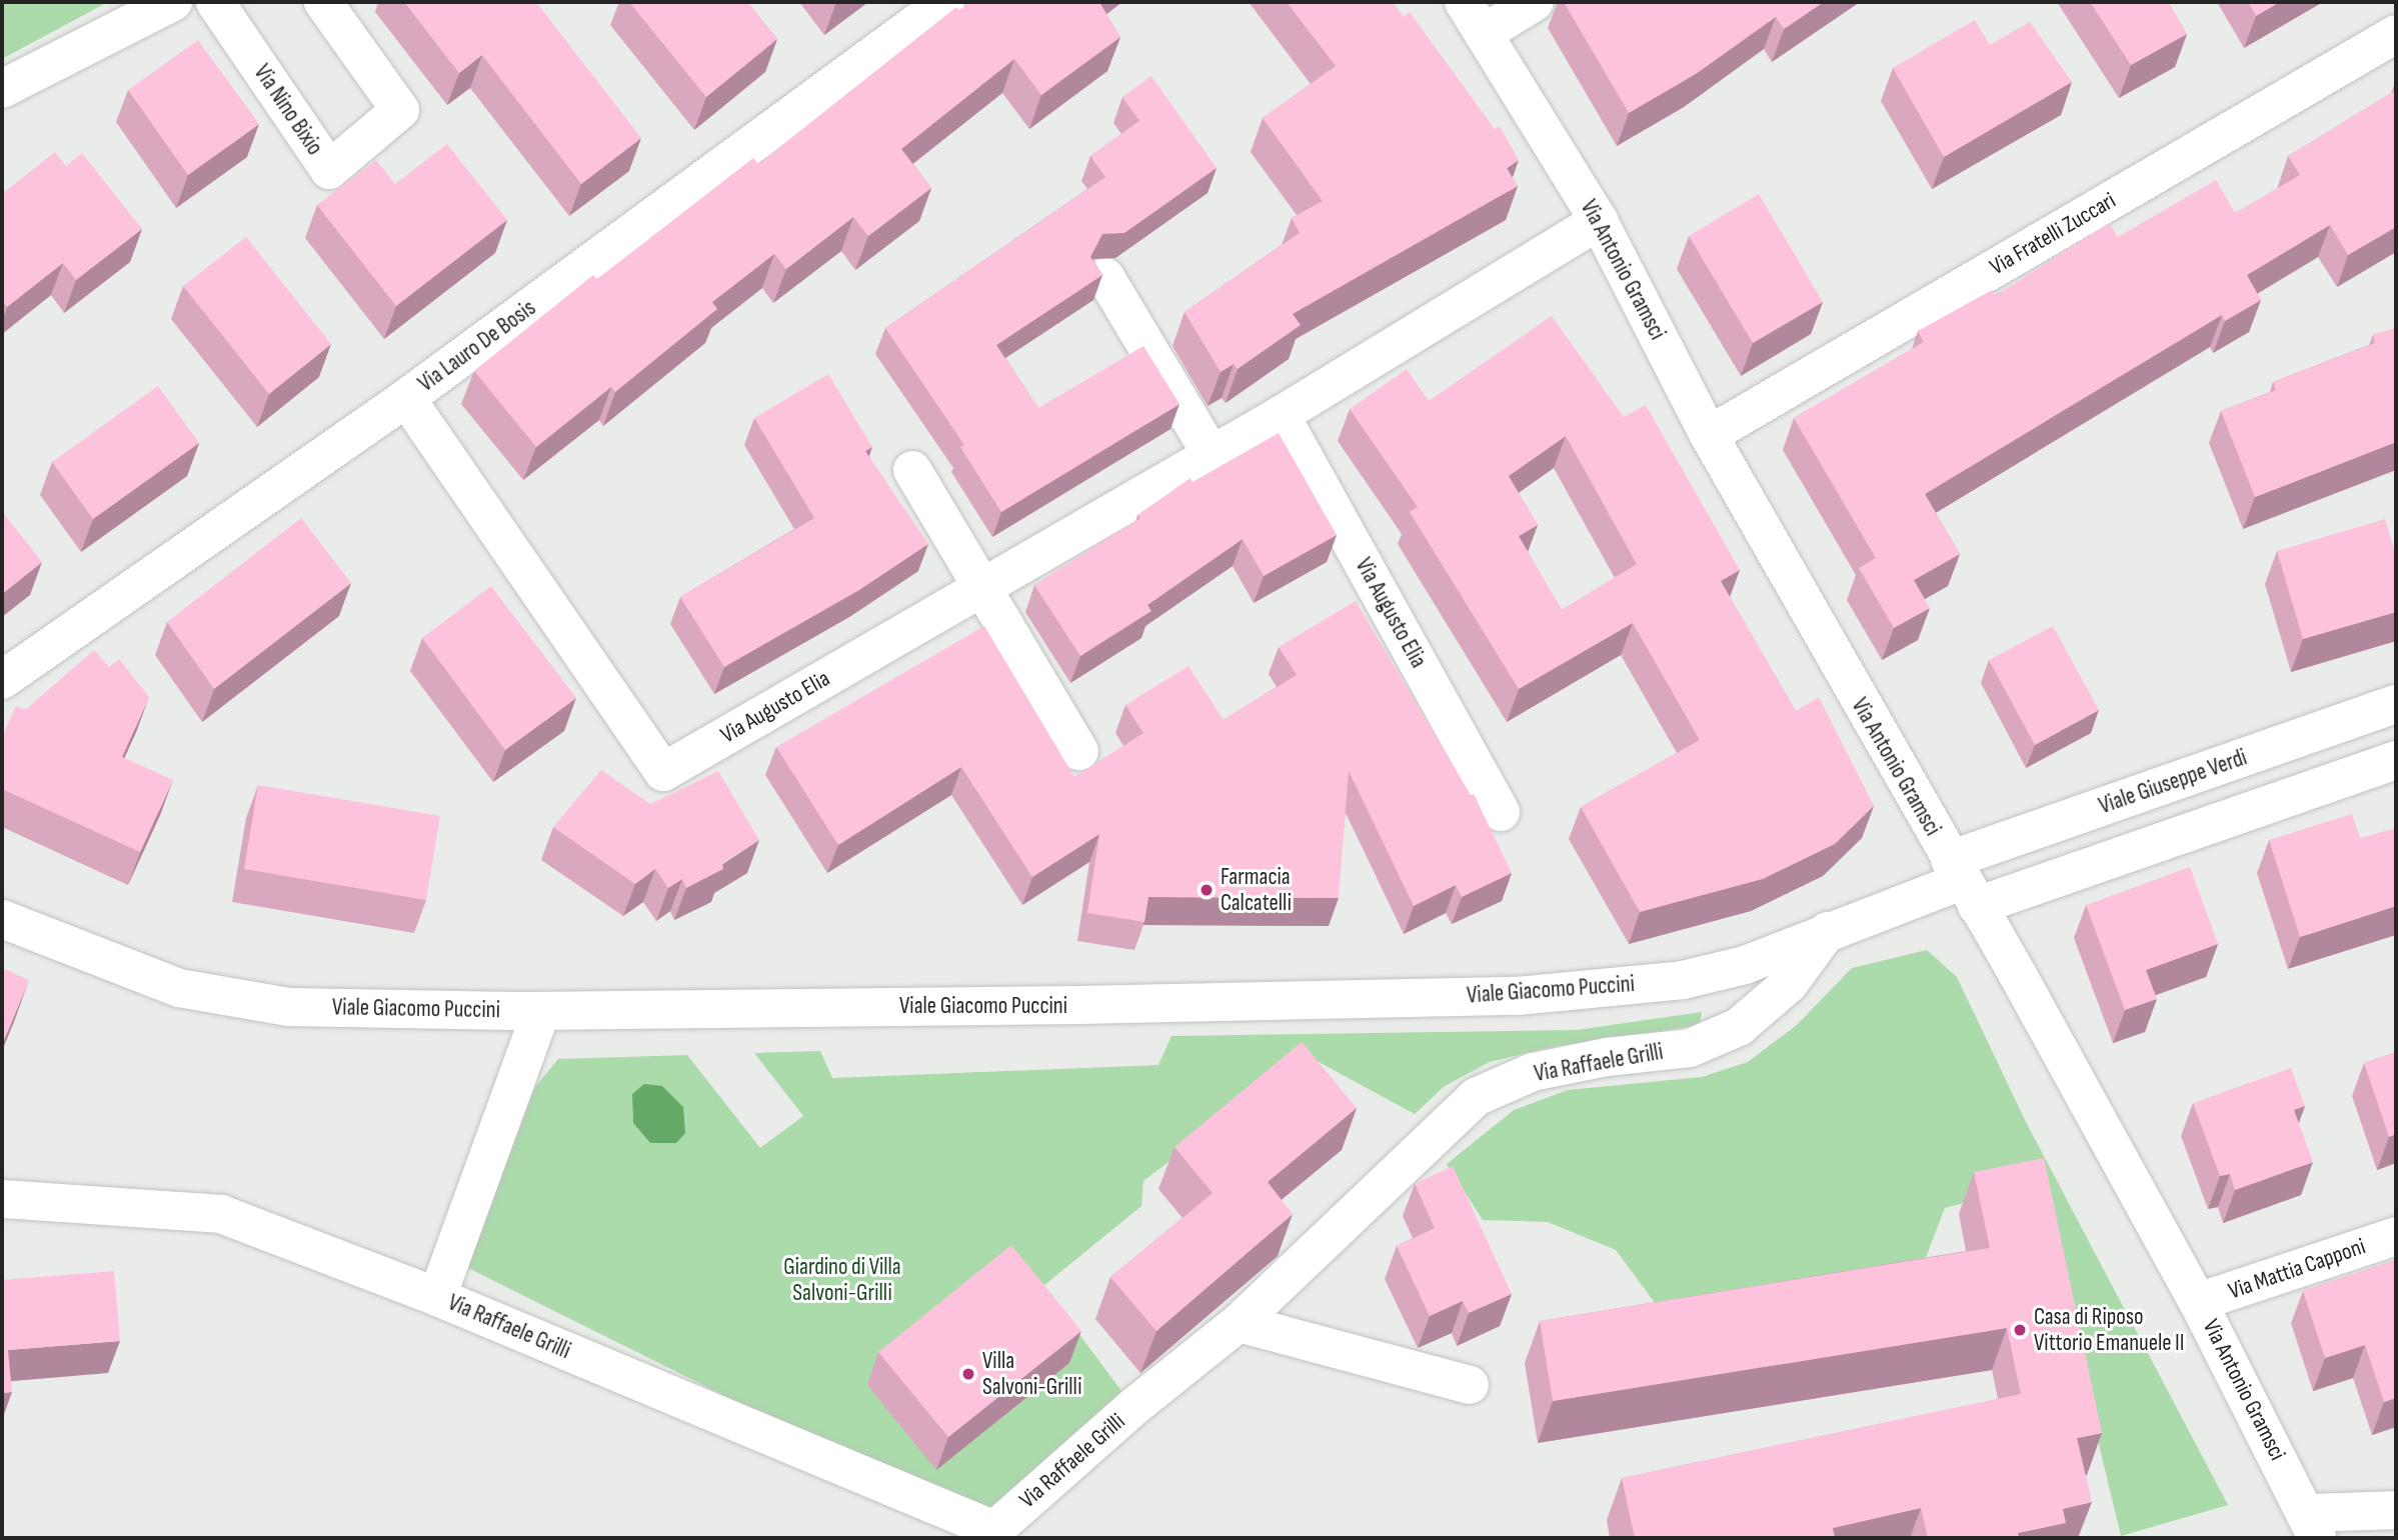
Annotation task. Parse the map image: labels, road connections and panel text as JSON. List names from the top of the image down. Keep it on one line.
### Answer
{"streets":{"street":["Via Nino Bixio","Via Fratelli Zuccari","Via Antonio Gramsci","Via Lauro De Bosis","Via Augusto Elia","Viale Giuseppe Verdi","Viale Giacomo Puccini","Via Raffaele Grilli","Via Mattia Capponi"]},"crossings":[["Via Fratelli Zuccari","Via Antonio Gramsci"],["Via Antonio Gramsci","Via Augusto Elia"],["Via Antonio Gramsci","Viale Giuseppe Verdi"],["Via Antonio Gramsci","Viale Giacomo Puccini"],["Via Antonio Gramsci","Via Mattia Capponi"],["Via Lauro De Bosis","Via Augusto Elia"],["Viale Giuseppe Verdi","Viale Giacomo Puccini"],["Viale Giacomo Puccini","Via Raffaele Grilli"]],"parks":["Giardino di Villa Salvoni-Grilli"],"places":["Farmacia Calcatelli","Casa di Riposo Vittorio Emanuele II","Villa Salvoni-Grilli"]}
